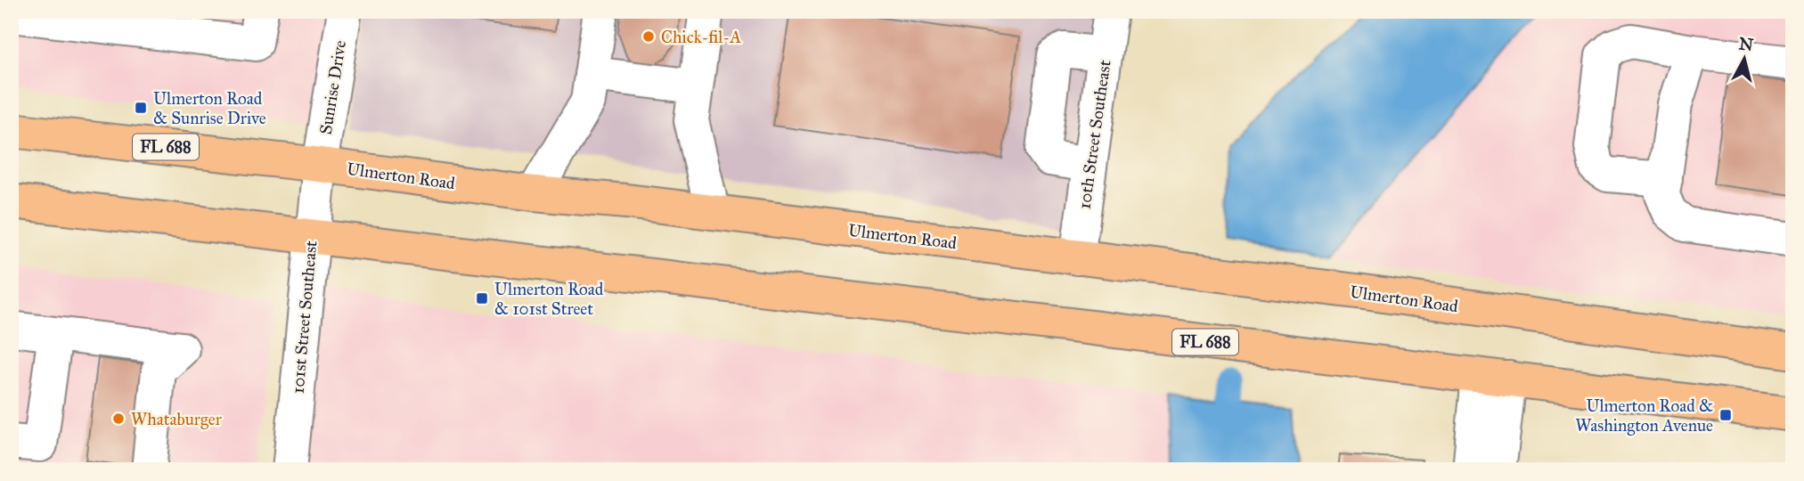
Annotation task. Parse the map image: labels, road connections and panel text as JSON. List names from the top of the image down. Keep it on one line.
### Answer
{"streets":{"main road":["FL 688","Ulmerton Road"],"street":["Sunrise Drive","10th Street Southeast","101st Street Southeast"]},"crossings":[["Sunrise Drive","Ulmerton Road"],["Sunrise Drive","101st Street Southeast"],["10th Street Southeast","Ulmerton Road"],["FL 688","101st Street Southeast"],["Ulmerton Road","101st Street Southeast"]],"places":{"other":["Chick-fil-A","Whataburger"],"transit":["Ulmerton Road & Sunrise Drive","Ulmerton Road & 101st Street","Ulmerton Road & Washington Avenue"]},"north":"top"}
